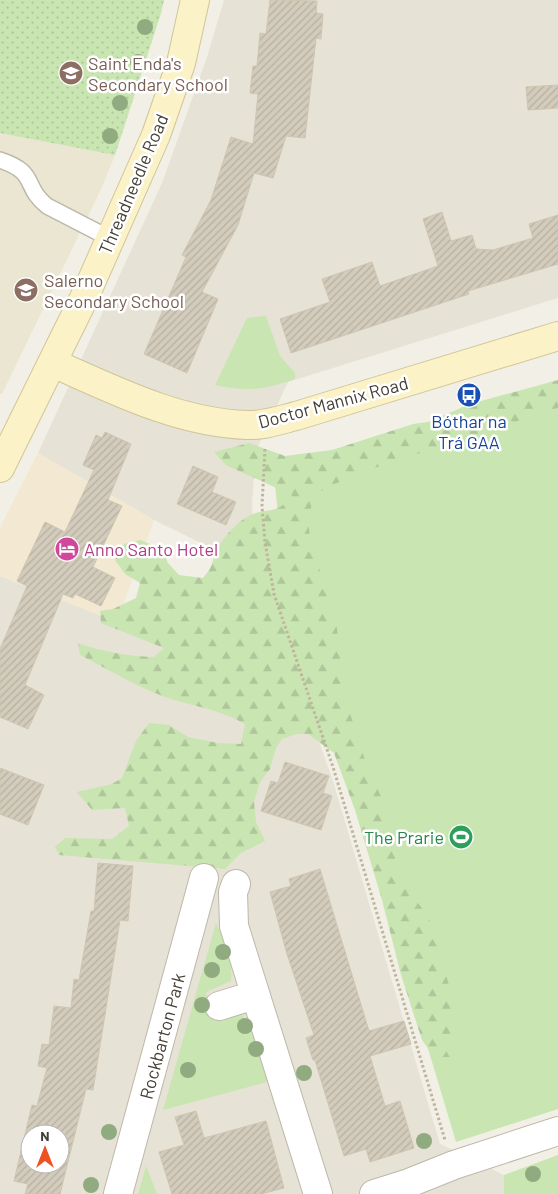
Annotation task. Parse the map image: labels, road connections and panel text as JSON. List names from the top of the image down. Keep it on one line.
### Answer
{"streets":{"street":["Threadneedle Road","Doctor Mannix Road","Rockbarton Park"]},"crossings":[["Threadneedle Road","Doctor Mannix Road"]],"places":{"school or university":["Saint Enda's Secondary School","Salerno Secondary School"],"bus stop":["Bóthar na Trá GAA"],"hotel":["Anno Santo Hotel"],"sports":["The Prarie"]},"north":"top"}
